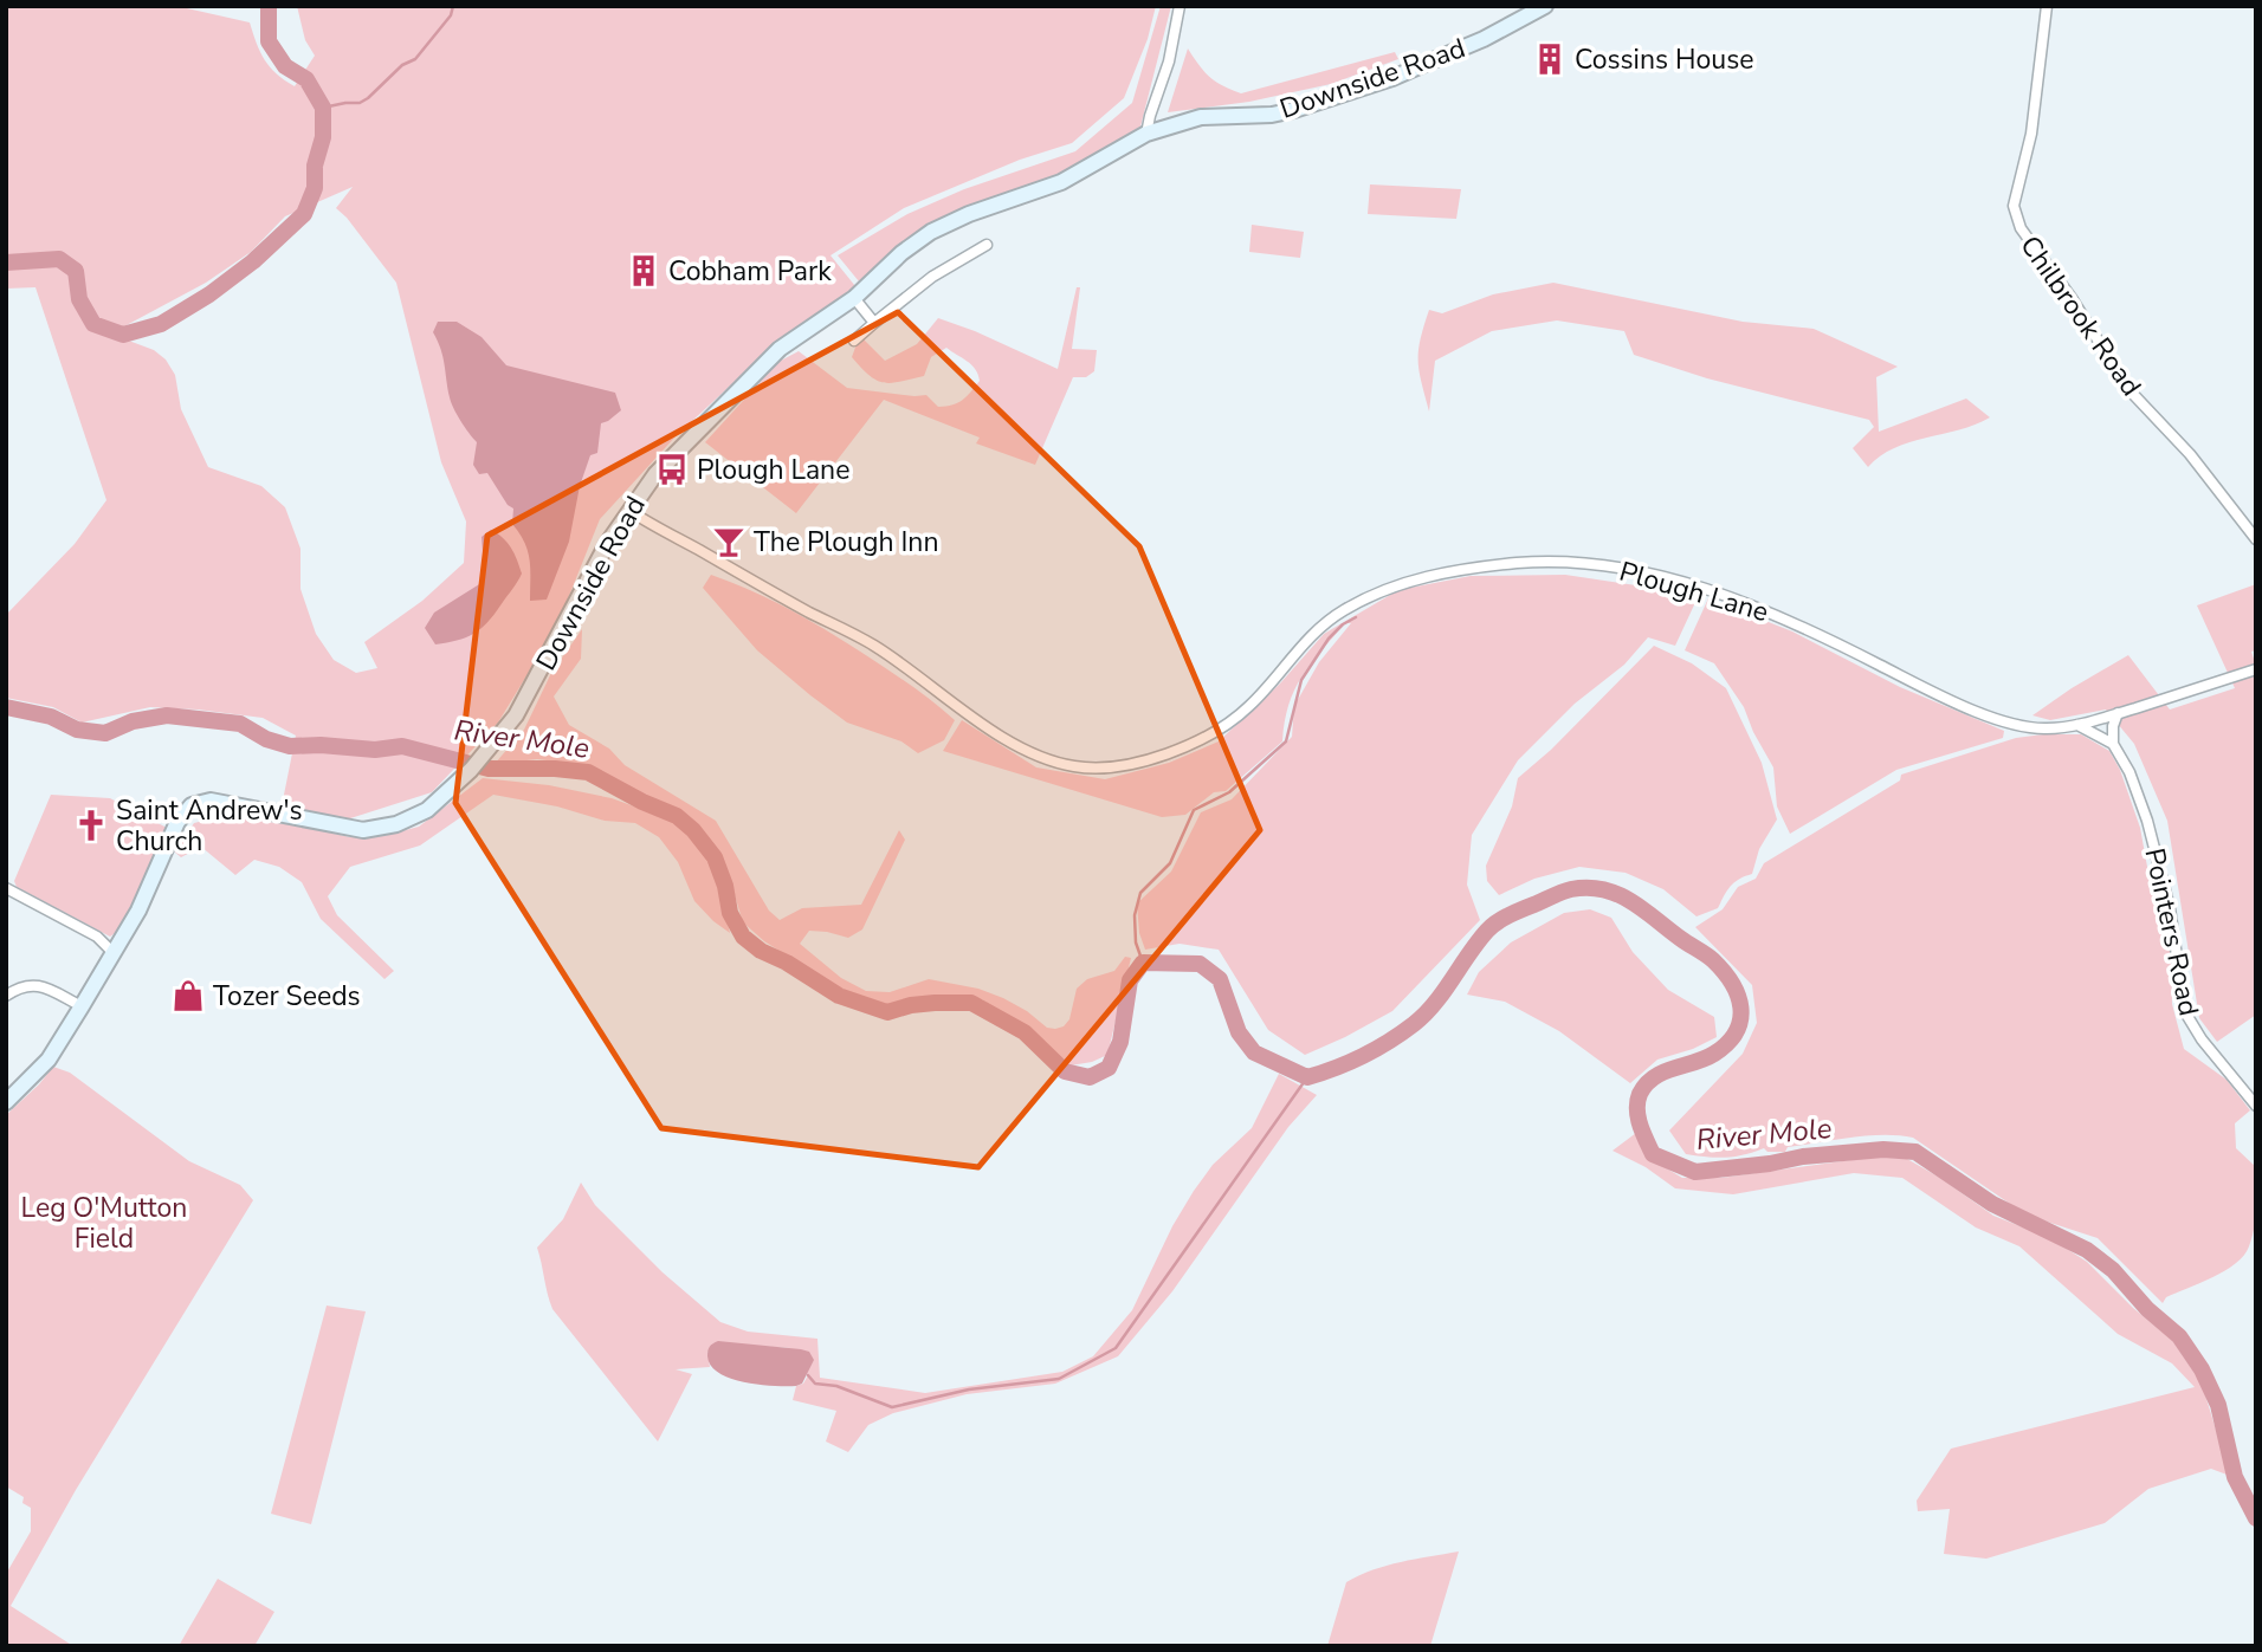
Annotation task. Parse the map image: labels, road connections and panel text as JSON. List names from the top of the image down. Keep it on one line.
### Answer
{"streets":{"street":["Downside Road","Chilbrook Road","Plough Lane","Pointers Road"]},"crossings":[["Downside Road","Plough Lane"]],"water":["River Mole"],"parks":["Leg O'Mutton Field"],"places":{"building":["Cossins House","Cobham Park"],"bus stop":["Plough Lane"],"bar":["The Plough Inn"],"church":["Saint Andrew's Church"],"shop":["Tozer Seeds"]}}
